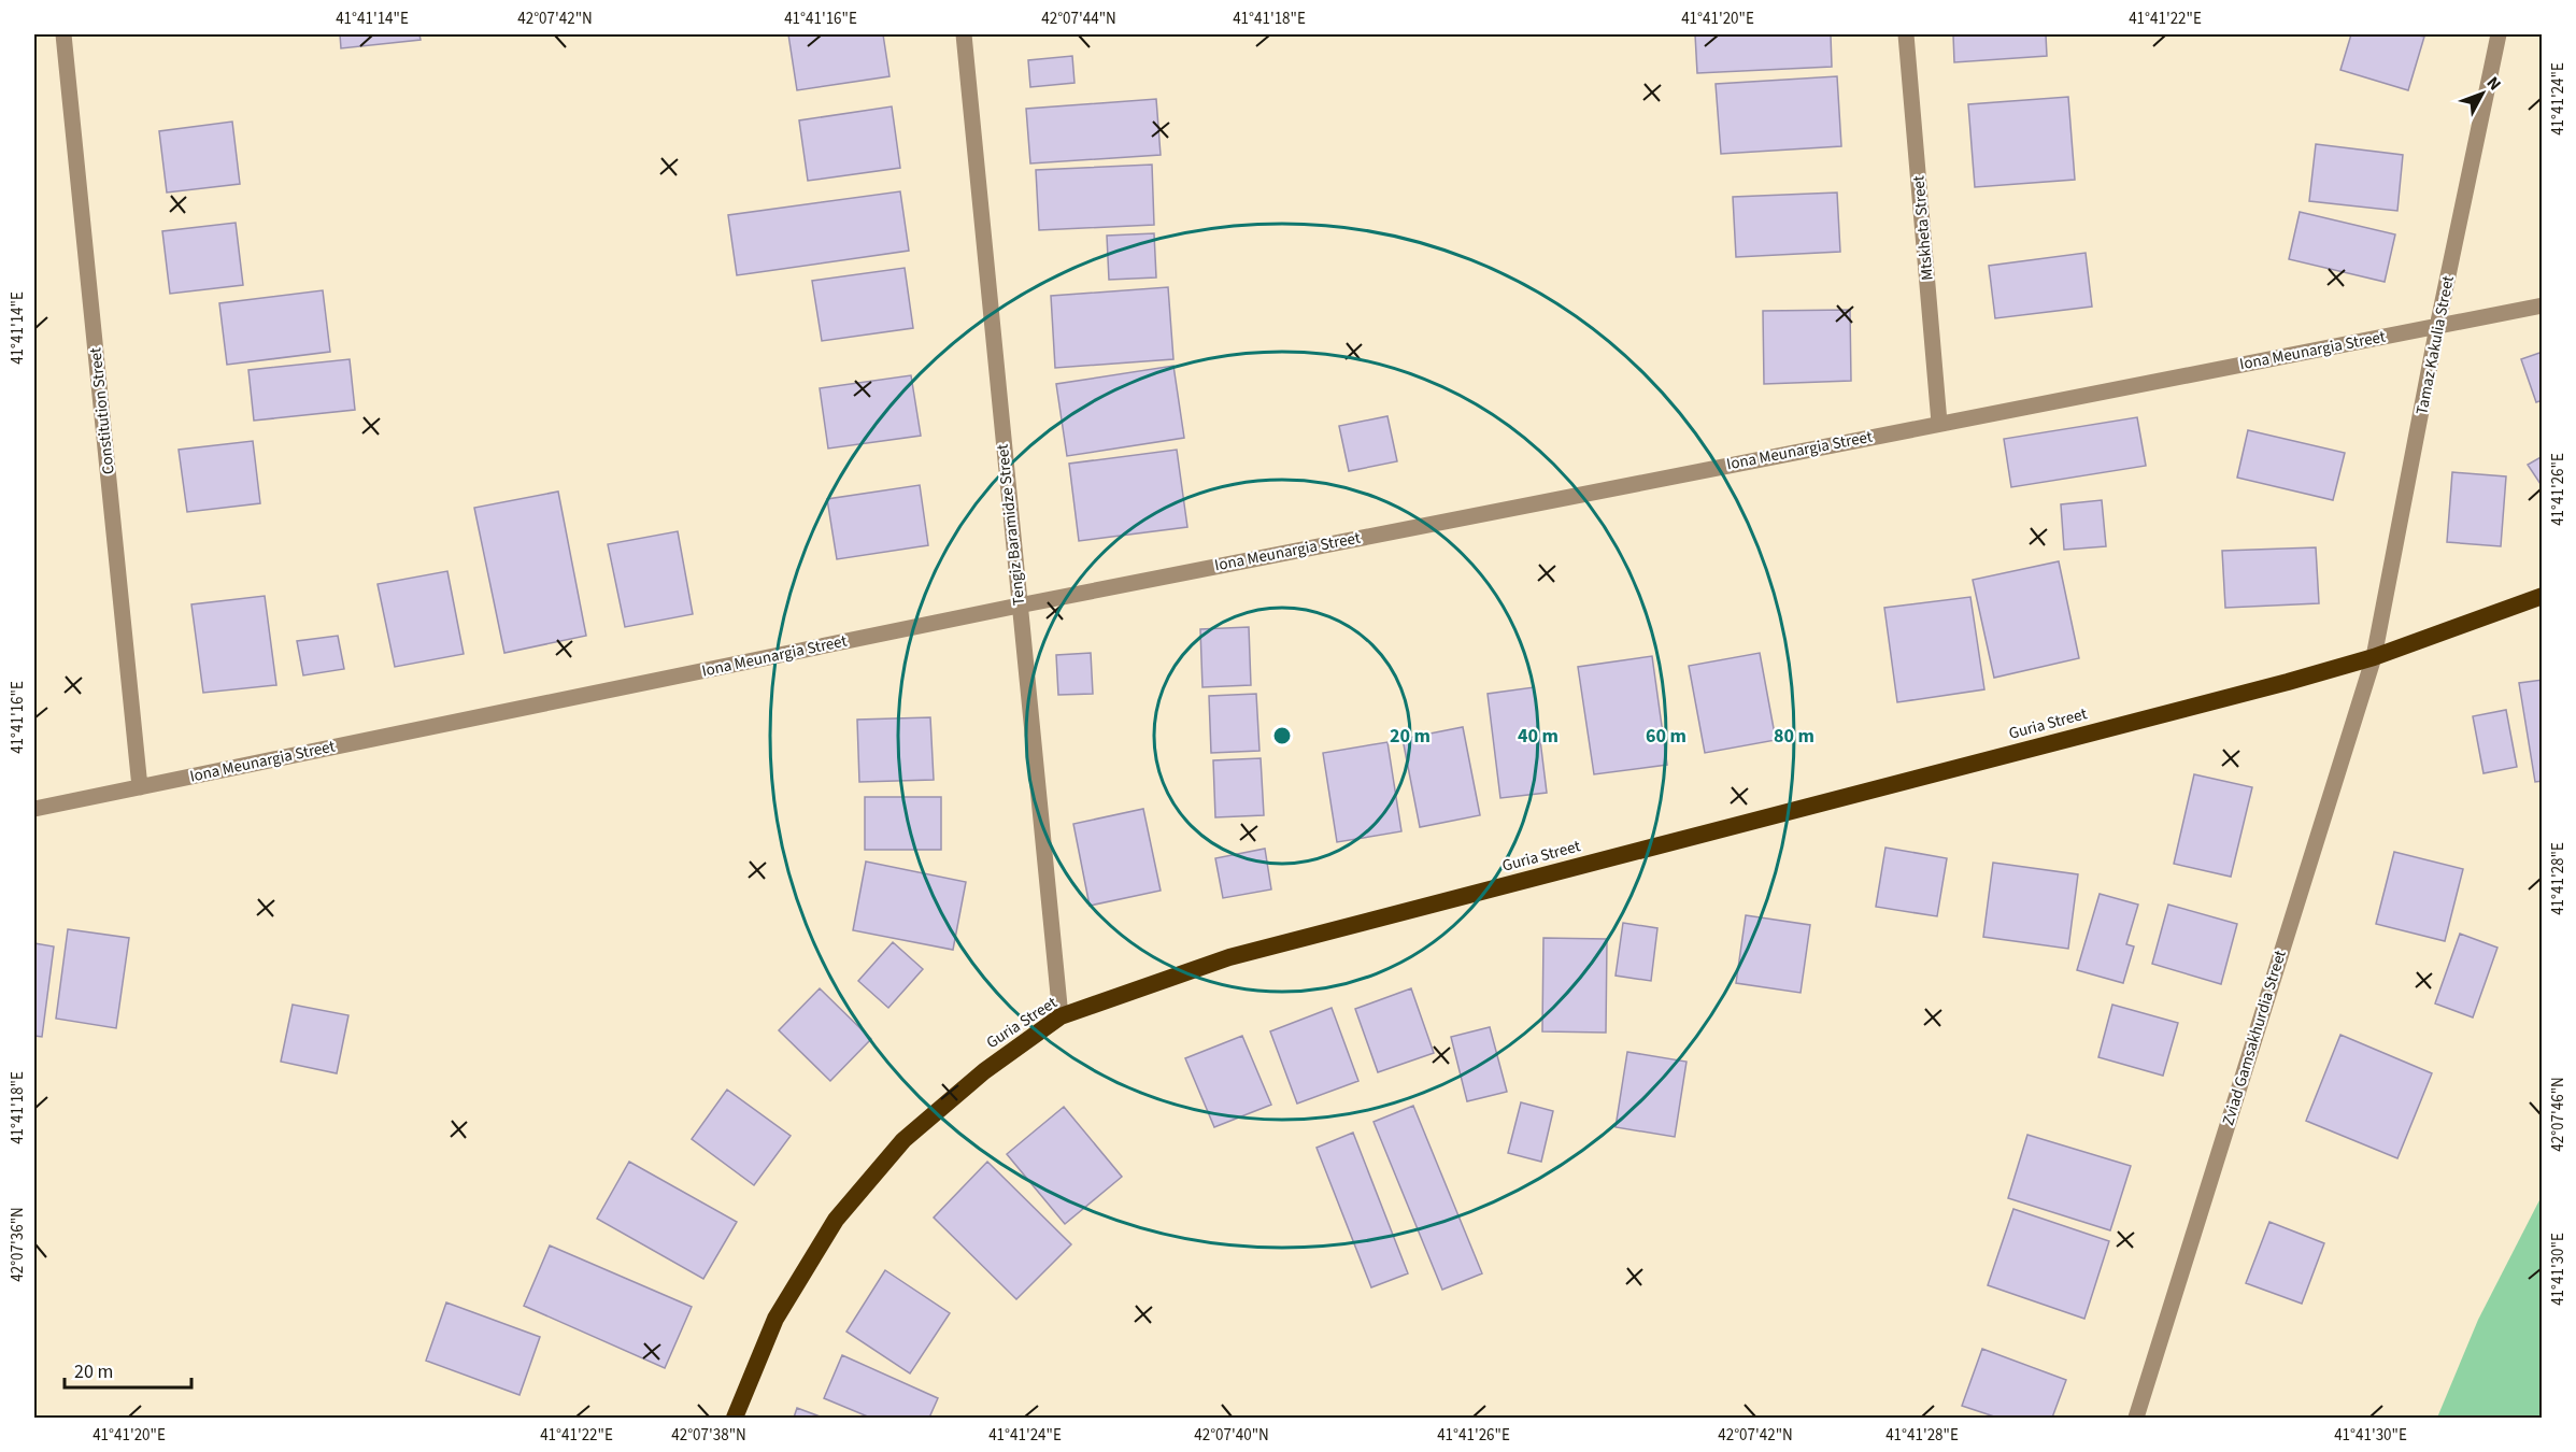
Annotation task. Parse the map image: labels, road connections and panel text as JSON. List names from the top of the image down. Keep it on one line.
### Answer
{"streets":{"highway":["Guria Street"],"street":["Mtskheta Street","Tamaz Kakulia Street","Iona Meunargia Street","Constitution Street","Tengiz Baramidze Street","Zviad Gamsakhurdia Street"]},"crossings":[["Mtskheta Street","Iona Meunargia Street"],["Tamaz Kakulia Street","Iona Meunargia Street"],["Tamaz Kakulia Street","Guria Street"],["Tamaz Kakulia Street","Zviad Gamsakhurdia Street"],["Iona Meunargia Street","Constitution Street"],["Iona Meunargia Street","Tengiz Baramidze Street"],["Tengiz Baramidze Street","Guria Street"],["Guria Street","Zviad Gamsakhurdia Street"]],"scale_bar":"20 m","north":"top right","coordinates":["41°41'14\"E","42°07'42\"N","41°41'16\"E","42°07'44\"N","41°41'18\"E","41°41'20\"E","41°41'22\"E","41°41'24\"E","41°41'26\"E","41°41'28\"E","42°07'46\"N","42°07'36\"N","41°41'30\"E","42°07'38\"N","42°07'40\"N"],"rings":["20 m","40 m","60 m","80 m"]}
